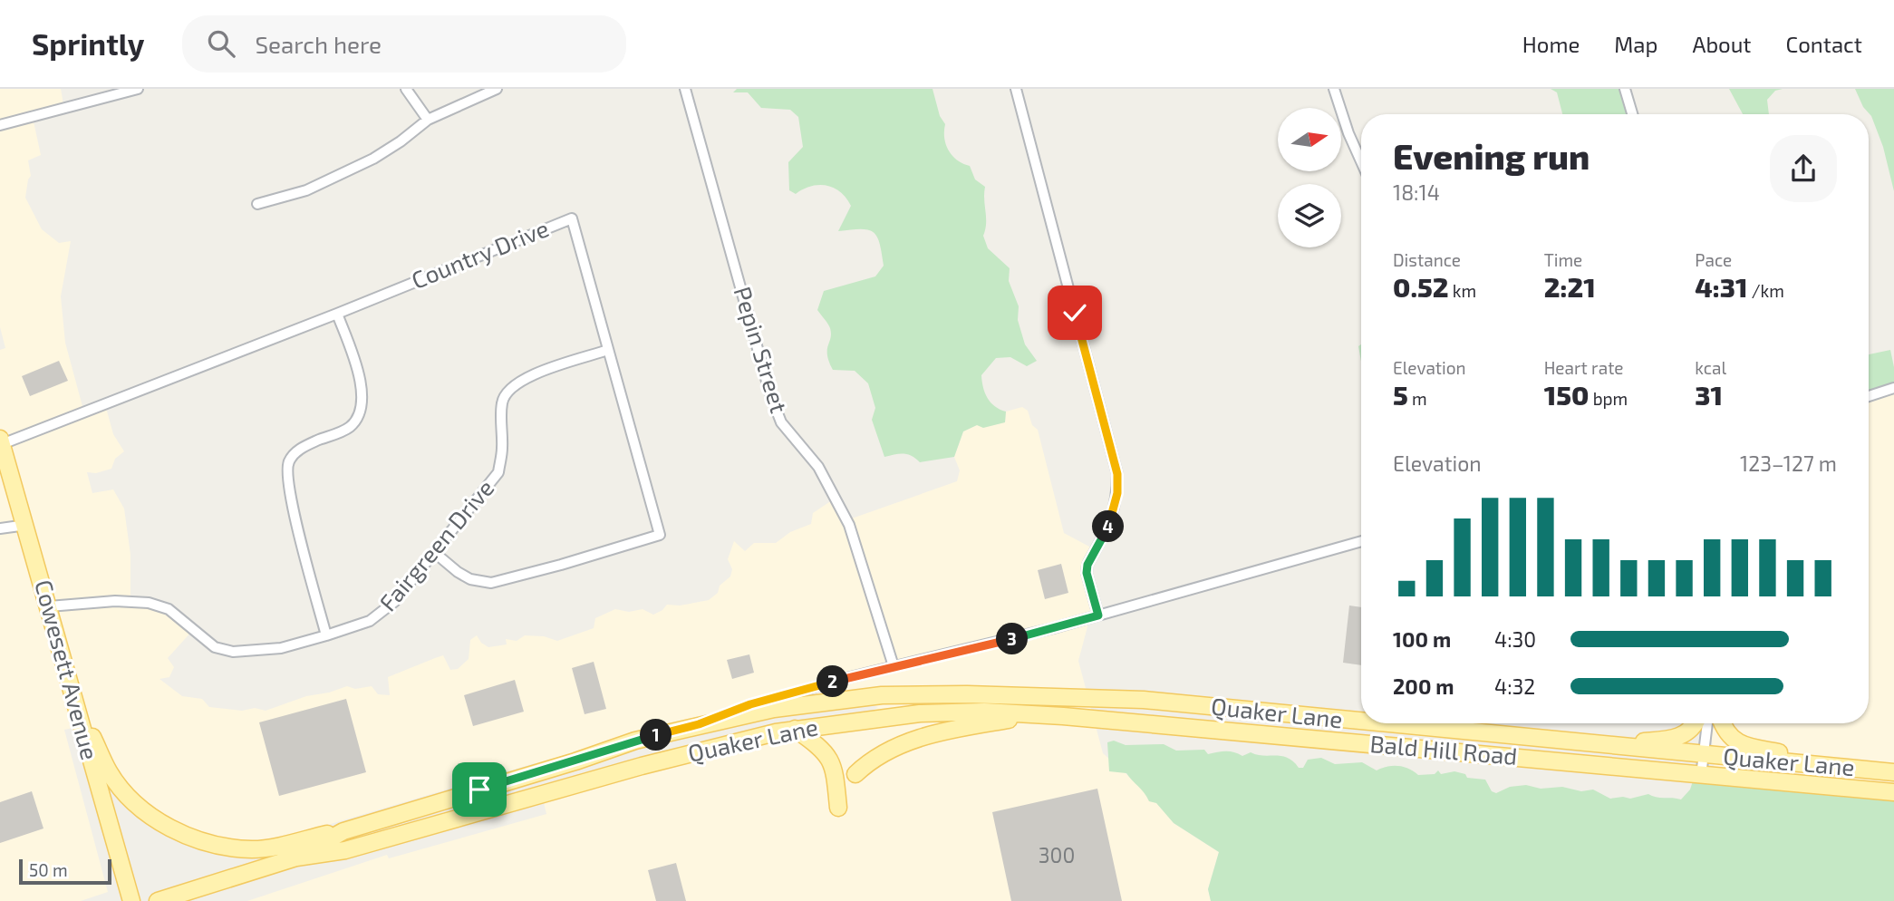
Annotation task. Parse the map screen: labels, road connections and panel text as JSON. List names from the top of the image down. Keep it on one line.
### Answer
{"streets":{"main road":["Cowesett Avenue","Quaker Lane","Bald Hill Road"],"street":["Country Drive","Pepin Street","Fairgreen Drive"]},"crossings":[["Country Drive","Fairgreen Drive"],["Country Drive","Cowesett Avenue"],["Pepin Street","Quaker Lane"],["Fairgreen Drive","Cowesett Avenue"],["Quaker Lane","Bald Hill Road"]],"house_numbers":["300"],"scale_bar":"50 m","north":"right","page":{"header":"Sprintly","search":"Search here","nav":["Home","Map","About","Contact"],"heading":["Evening run","18:14"],"stats":[["Distance","0.52 km"],["Time","2:21"],["Pace","4:31 /km"],["Elevation","5 m"],["Heart rate","150 bpm"],["kcal","31"]],"chart":["Elevation","123–127 m"],"pins":["4","3","2","1"],"list":[{"name":"100 m","note":"4:30"},{"name":"200 m","note":"4:32"}],"scale":"50 m"}}
